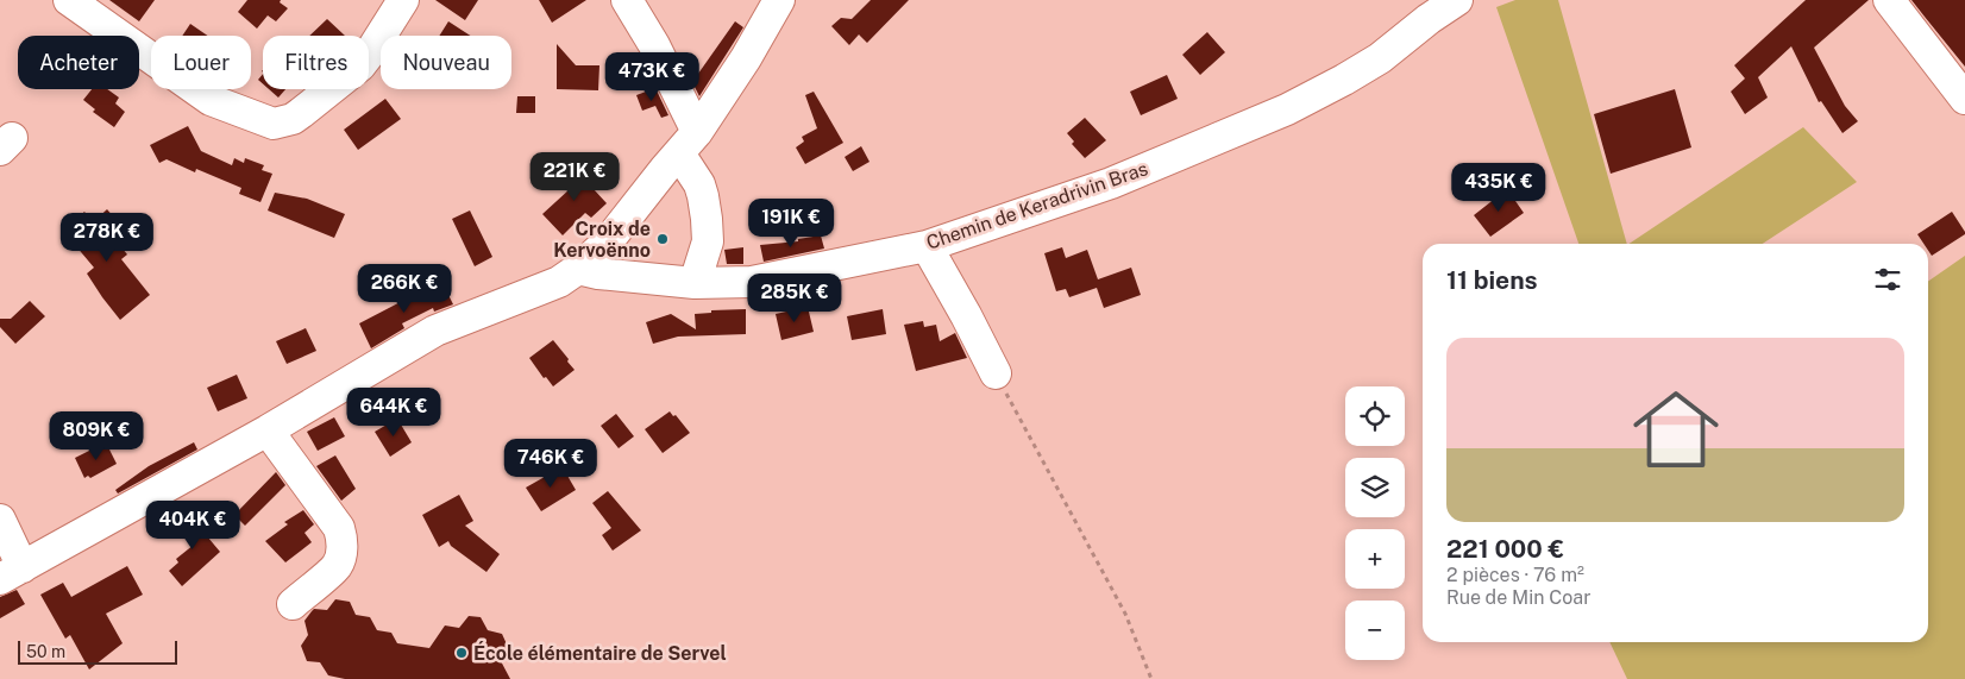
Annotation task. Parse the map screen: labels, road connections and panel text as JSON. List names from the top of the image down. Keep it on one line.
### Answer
{"streets":{"street":["Chemin de Keradrivin Bras"]},"places":["Croix de Kervoënno","École élémentaire de Servel"],"scale_bar":"50 m","page":{"chip":["Acheter","Louer","Filtres","Nouveau"],"price":["473K €","221K €","435K €","191K €","278K €","266K €","285K €","644K €","809K €","746K €","404K €"],"heading":"11 biens","list":[{"name":"221 000 €","note":"2 pièces · 76 m² · Rue de Min Coar"}],"map_buttons":["+","−"],"scale":"50 m"}}
